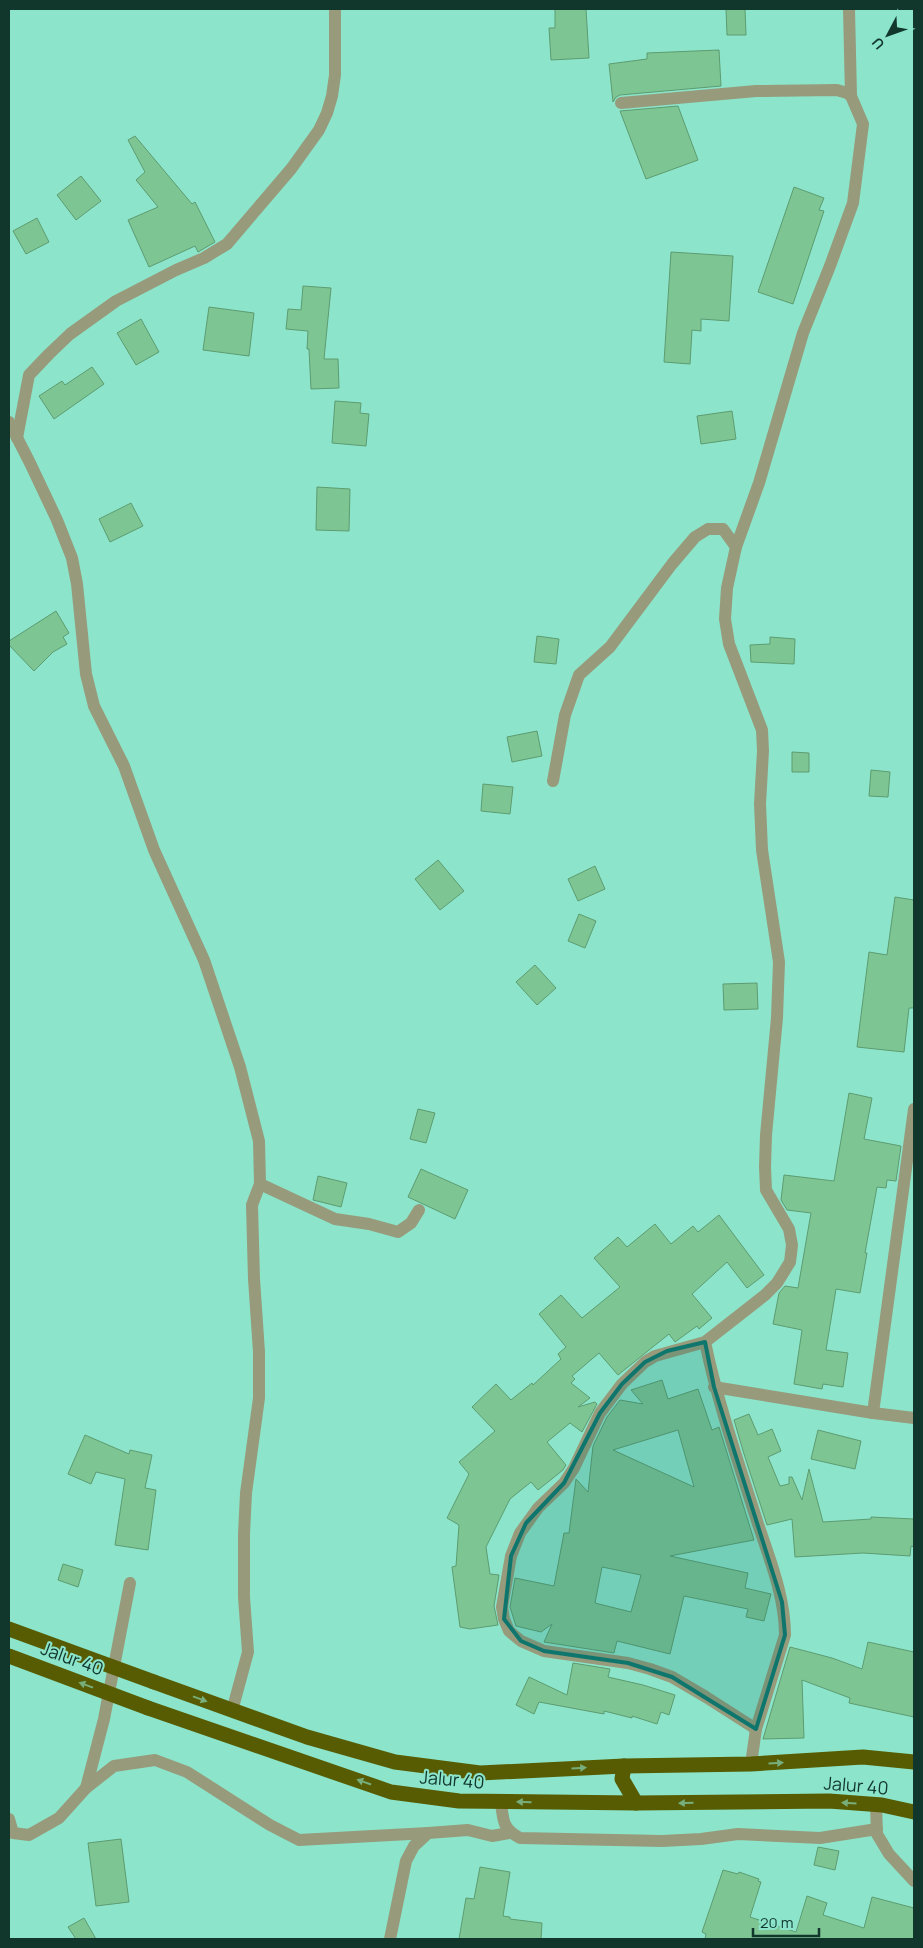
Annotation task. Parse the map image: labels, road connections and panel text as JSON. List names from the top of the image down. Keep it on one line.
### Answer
{"streets":{"highway":["Jalur 40"]},"scale_bar":"20 m","north":"bottom left"}
